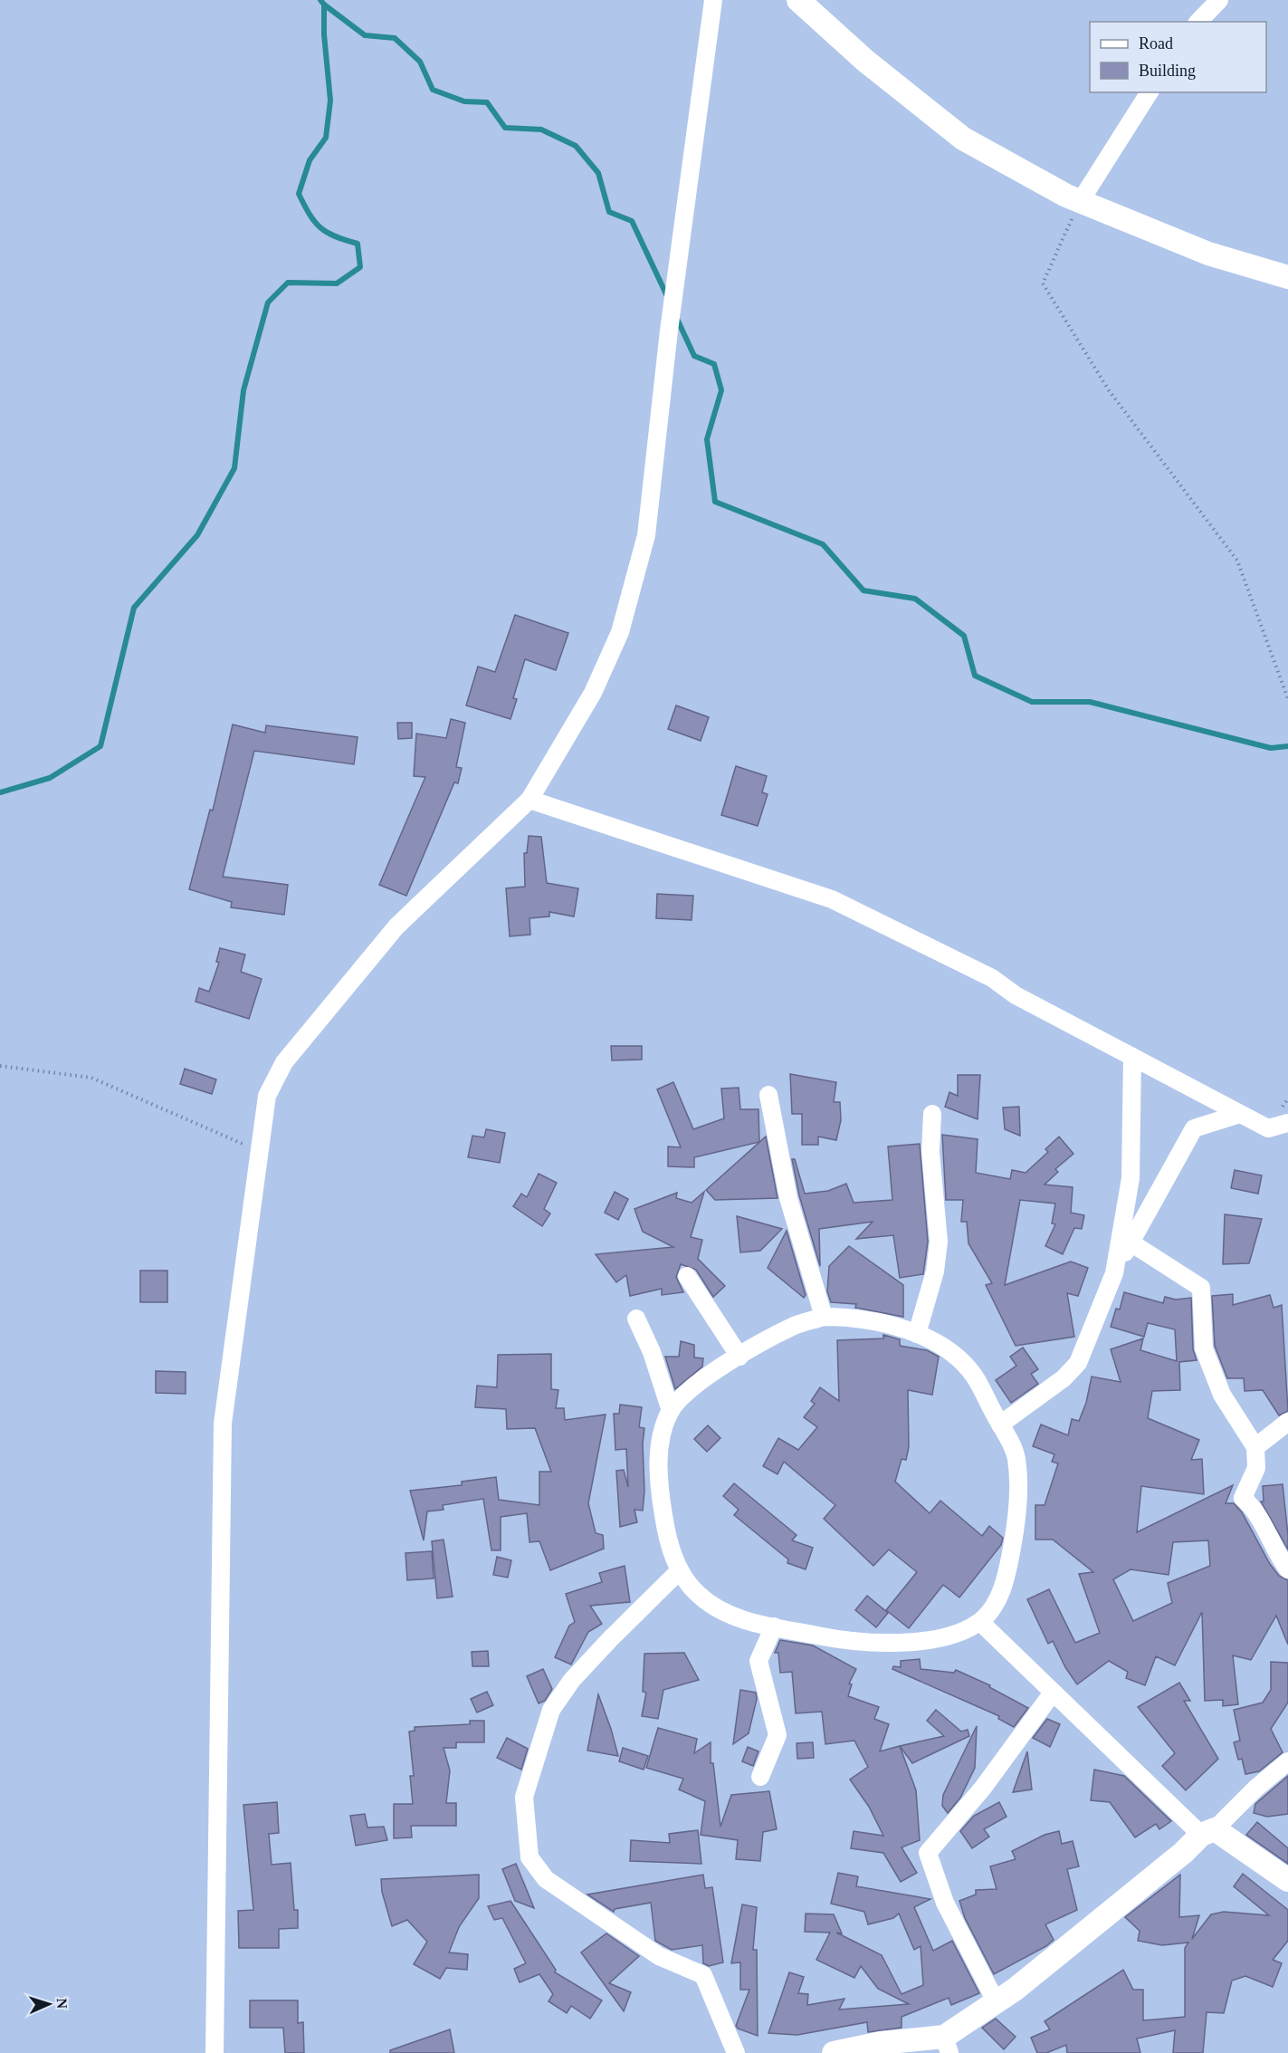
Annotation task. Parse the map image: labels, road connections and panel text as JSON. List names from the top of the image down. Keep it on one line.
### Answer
{"legend":["Road","Building"],"north":"right"}
